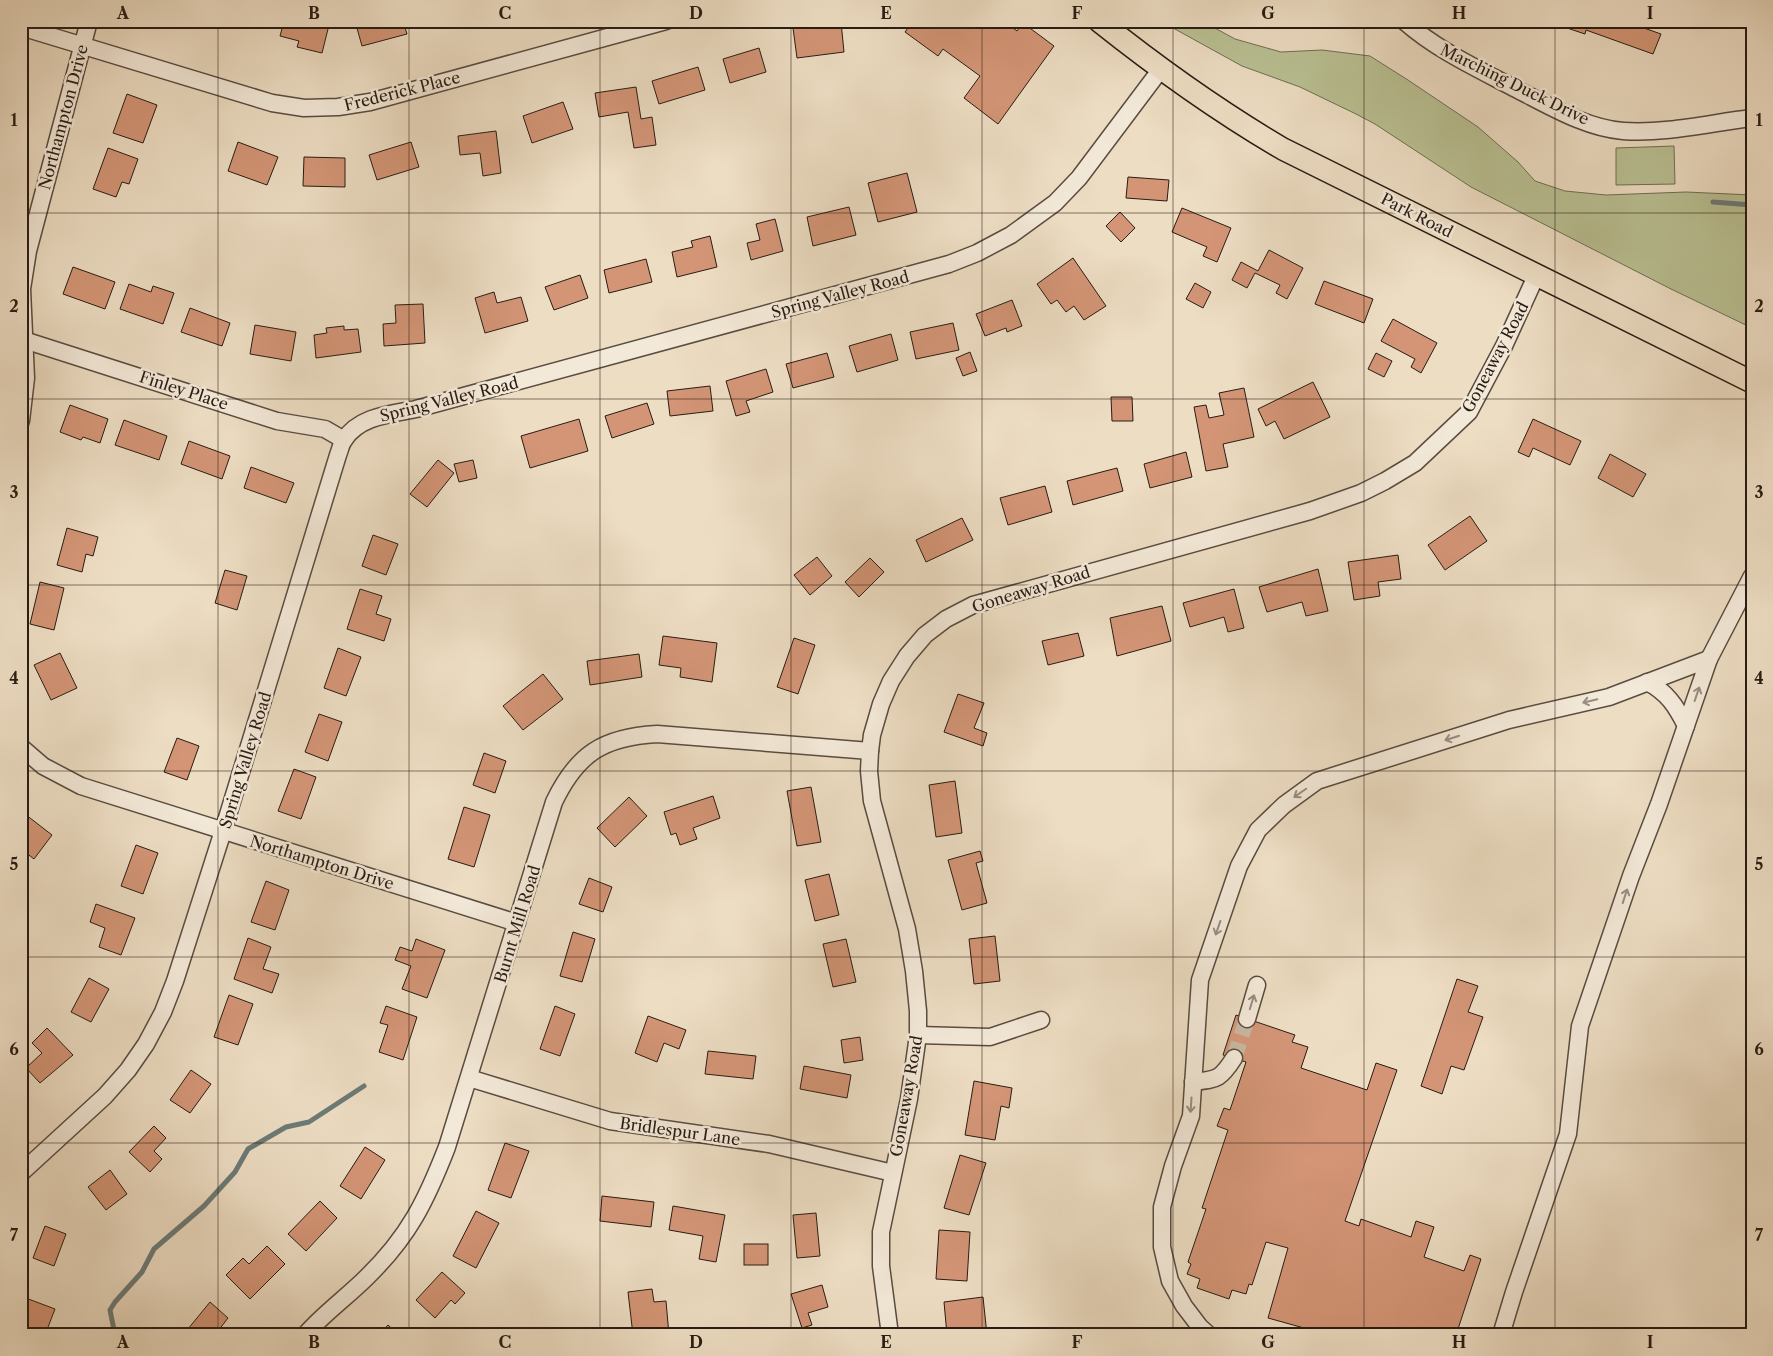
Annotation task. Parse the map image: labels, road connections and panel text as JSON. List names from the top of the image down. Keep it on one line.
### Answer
{"streets":{"main road":["Park Road"],"street":["Marching Duck Drive","Frederick Place","Northampton Drive","Spring Valley Road","Goneaway Road","Finley Place","Burnt Mill Road","Bridlespur Lane"]},"crossings":[["Frederick Place","Northampton Drive"],["Northampton Drive","Spring Valley Road"],["Northampton Drive","Finley Place"],["Northampton Drive","Burnt Mill Road"],["Park Road","Spring Valley Road"],["Park Road","Goneaway Road"],["Spring Valley Road","Finley Place"],["Goneaway Road","Burnt Mill Road"],["Goneaway Road","Bridlespur Lane"],["Burnt Mill Road","Bridlespur Lane"]],"grid":{"columns":["A","B","C","D","E","F","G","H","I"],"rows":["1","2","3","4","5","6","7"]}}
